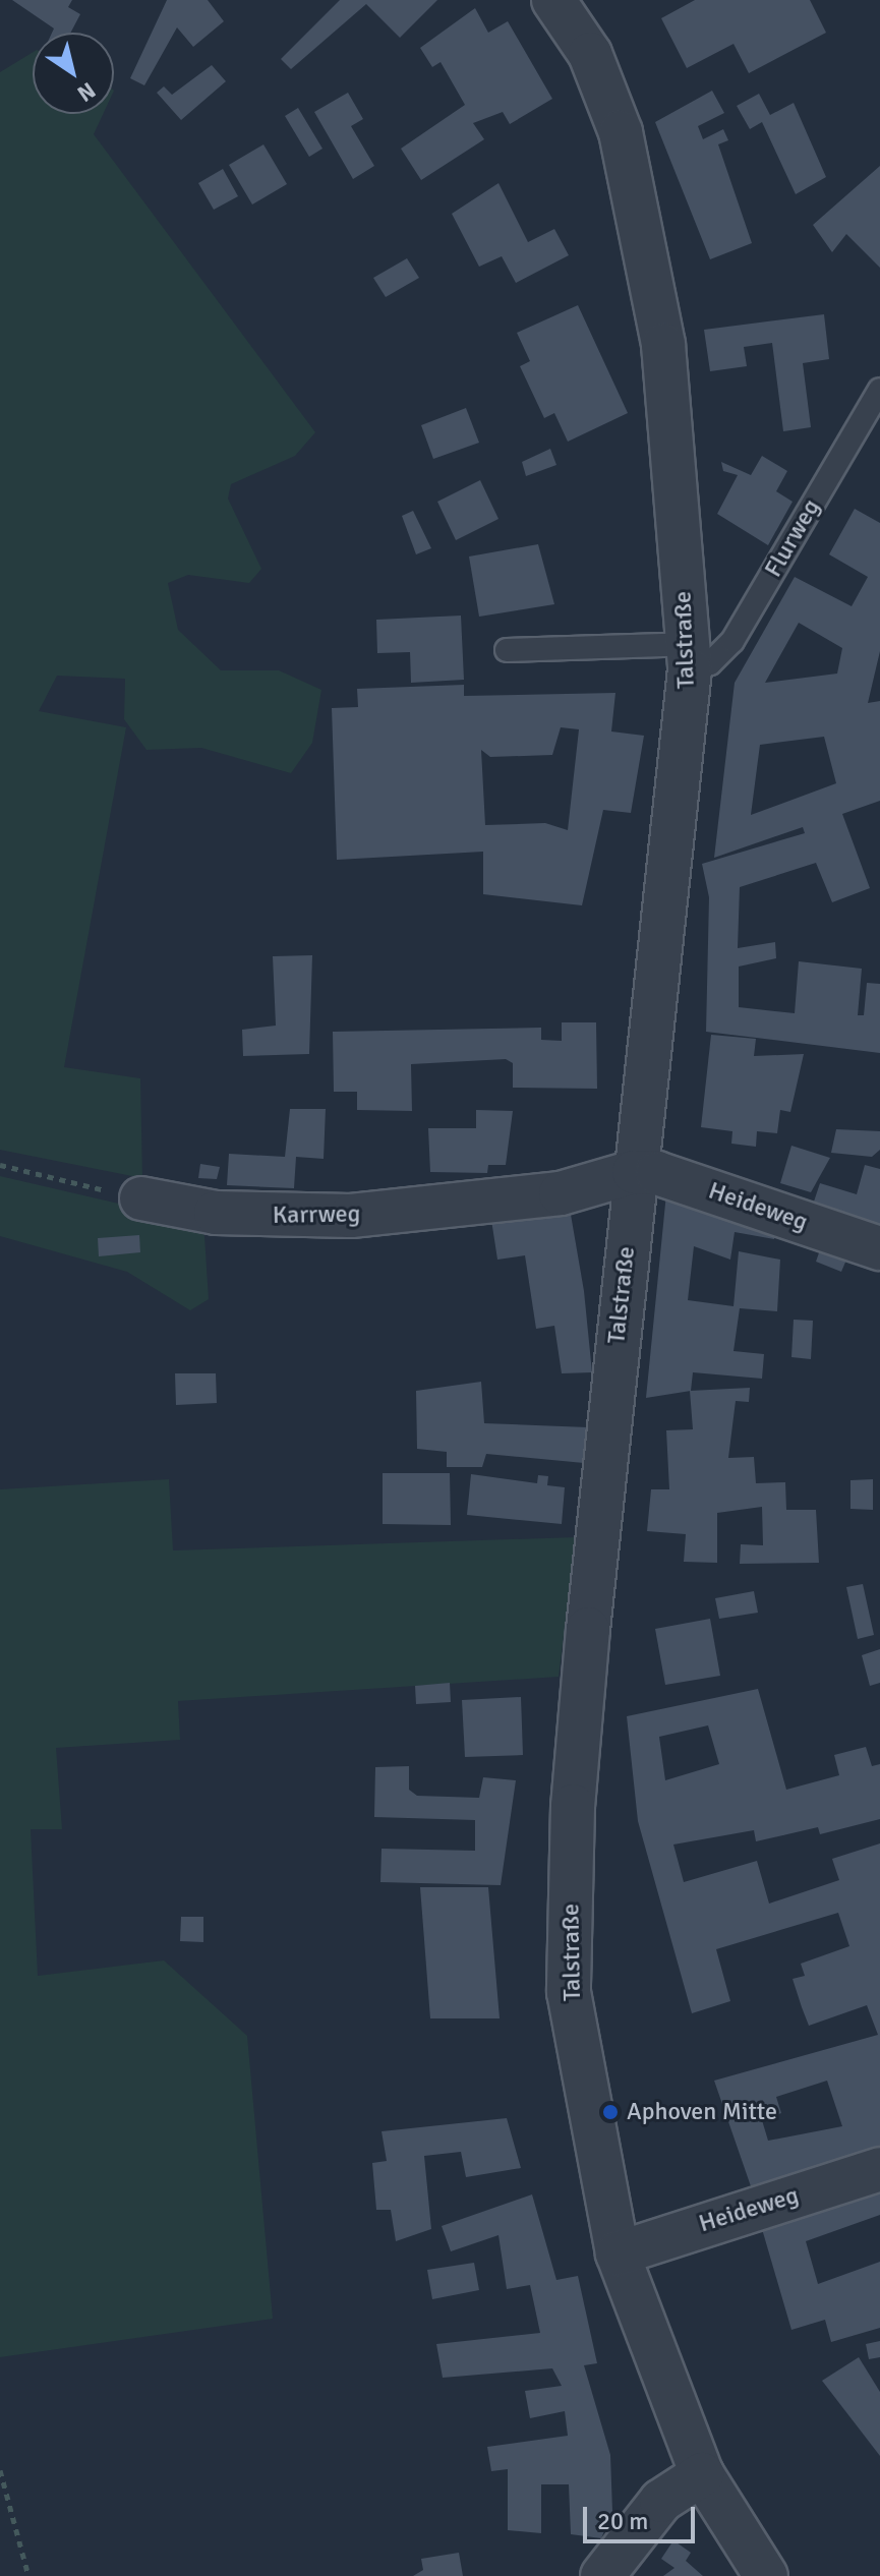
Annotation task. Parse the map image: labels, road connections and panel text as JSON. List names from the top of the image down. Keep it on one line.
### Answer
{"streets":{"street":["Talstraße","Heideweg","Karrweg"],"lane":["Flurweg"]},"crossings":[["Flurweg","Talstraße"],["Talstraße","Heideweg"],["Talstraße","Karrweg"],["Heideweg","Karrweg"]],"places":["Aphoven Mitte"],"scale_bar":"20 m","north":"bottom right"}
